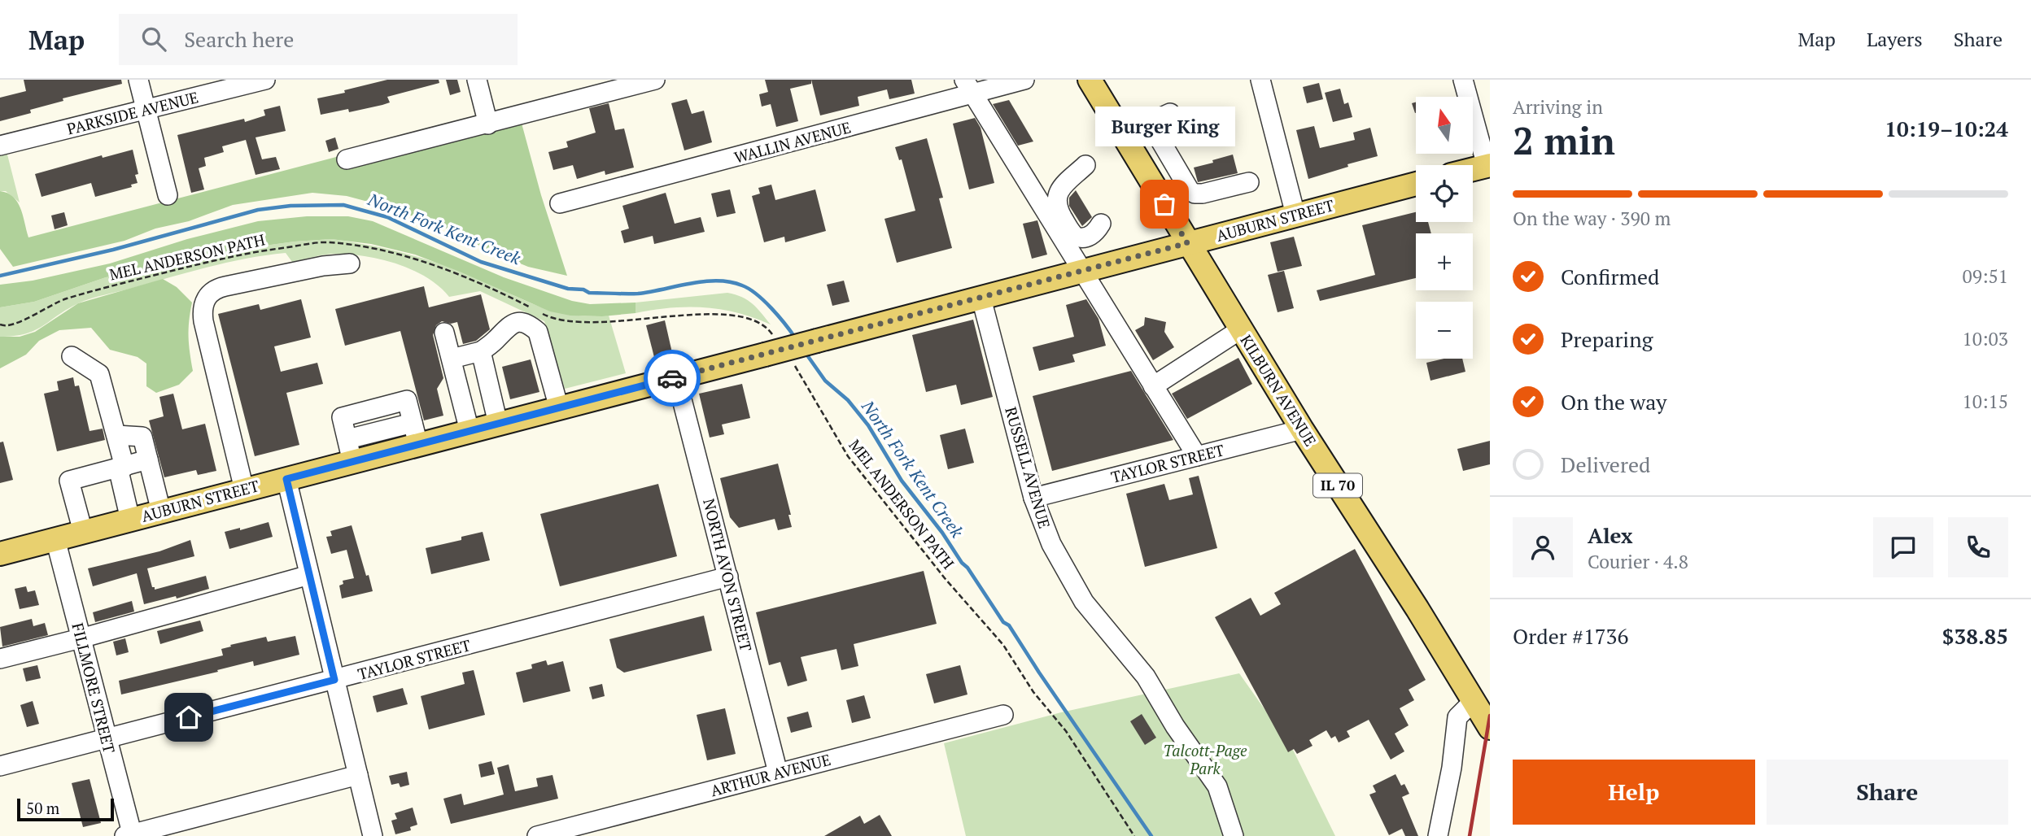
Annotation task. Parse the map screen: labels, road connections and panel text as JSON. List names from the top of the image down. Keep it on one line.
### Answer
{"streets":{"main road":["AUBURN STREET","KILBURN AVENUE","IL 70"],"street":["PARKSIDE AVENUE","WALLIN AVENUE","TAYLOR STREET","RUSSELL AVENUE","NORTH AVON STREET","FILLMORE STREET","ARTHUR AVENUE"],"path":["MEL ANDERSON PATH"]},"crossings":[["AUBURN STREET","MEL ANDERSON PATH"],["AUBURN STREET","KILBURN AVENUE"],["AUBURN STREET","RUSSELL AVENUE"],["AUBURN STREET","NORTH AVON STREET"],["AUBURN STREET","FILLMORE STREET"],["KILBURN AVENUE","TAYLOR STREET"],["TAYLOR STREET","RUSSELL AVENUE"],["TAYLOR STREET","NORTH AVON STREET"],["TAYLOR STREET","FILLMORE STREET"],["NORTH AVON STREET","ARTHUR AVENUE"]],"water":["North Fork Kent Creek"],"parks":["Talcott-Page Park"],"places":["Burger King"],"scale_bar":"50 m","north":"top","page":{"header":"Map","search":"Search here","nav":["Map","Layers","Share"],"heading":["2 min","Arriving in","10:19–10:24"],"panel":["Alex","Courier · 4.8","Order #1736","$38.85"],"map_buttons":["+","−"],"bubble":"Burger King","bar":"On the way · 390 m","list":[["Confirmed","09:51"],["Preparing","10:03"],["On the way","10:15"],"Delivered"],"buttons":["Help","Share"],"scale":"50 m"}}
